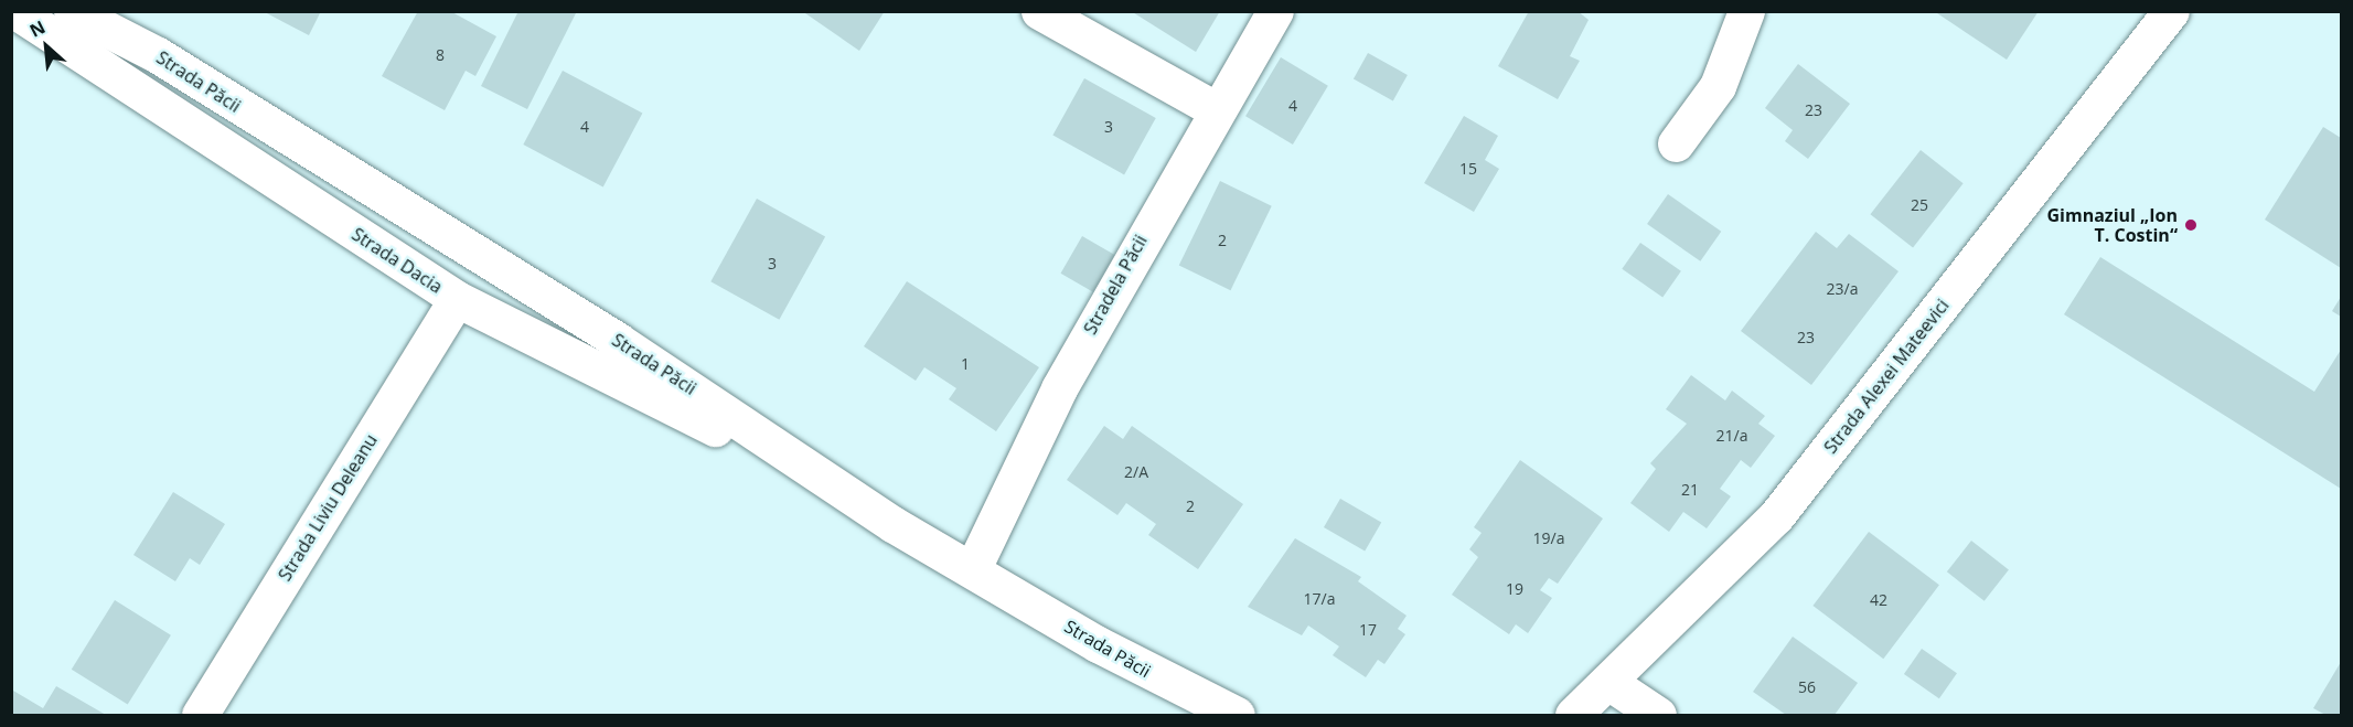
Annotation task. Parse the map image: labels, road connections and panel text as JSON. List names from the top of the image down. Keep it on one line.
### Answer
{"streets":{"street":["Strada Păcii","Strada Dacia","Stradela Păcii","Strada Alexei Mateevici","Strada Liviu Deleanu"]},"crossings":[["Strada Păcii","Strada Dacia"],["Strada Păcii","Stradela Păcii"],["Strada Dacia","Strada Liviu Deleanu"]],"places":["Gimnaziul „Ion T. Costin“"],"house_numbers":["8","4","23","4","3","15","25","2","3","23/a","23","1","21/a","2/A","21","2","19/a","19","17/a","42","17","56"],"north":"top left"}
